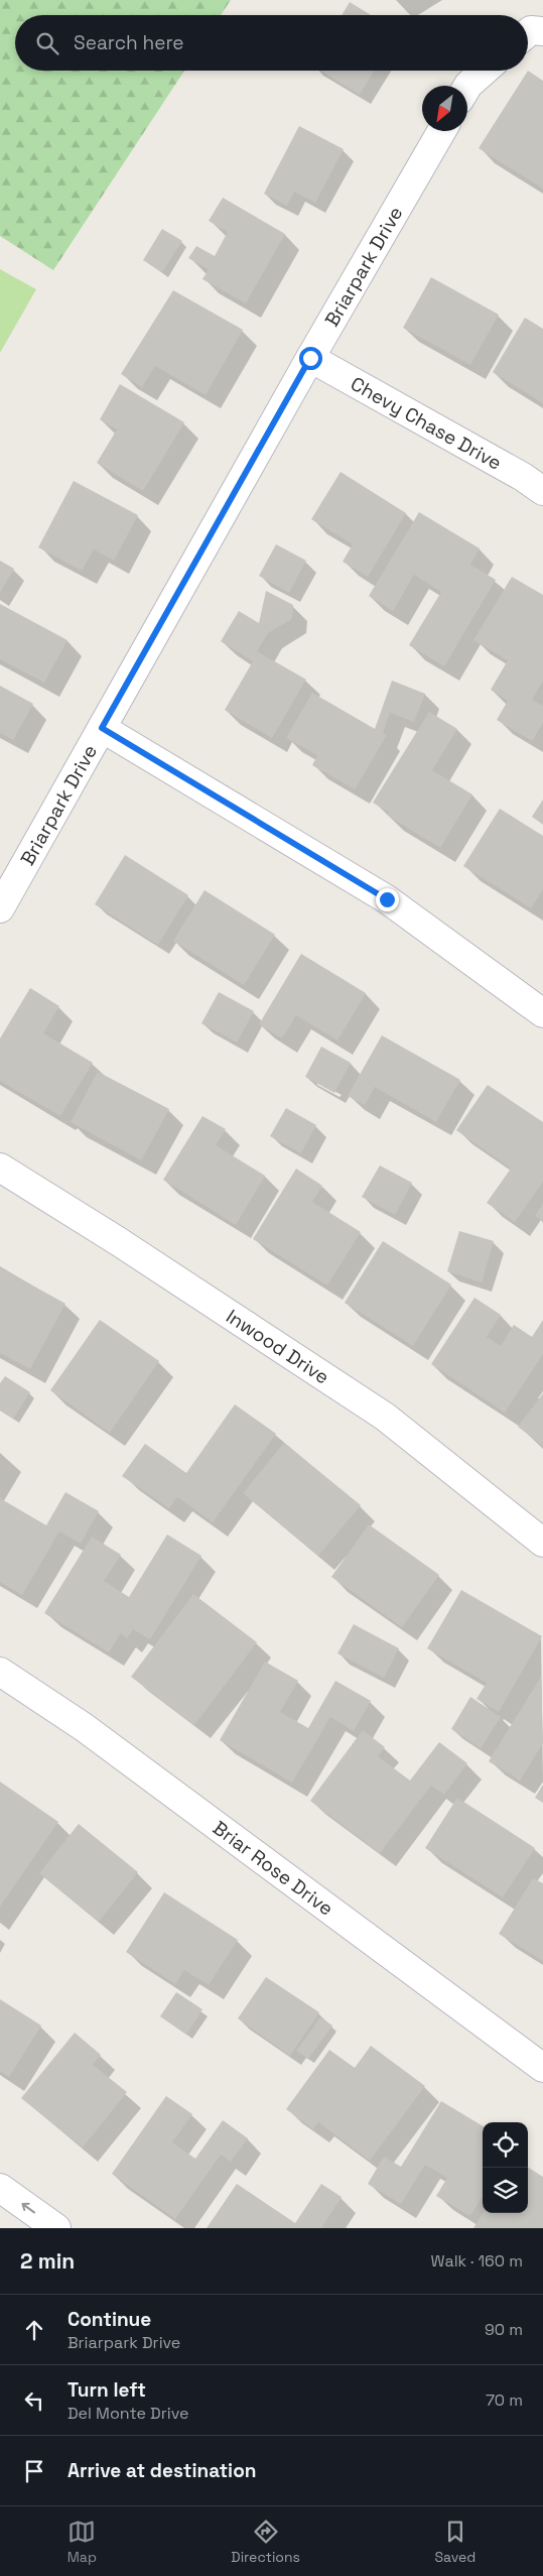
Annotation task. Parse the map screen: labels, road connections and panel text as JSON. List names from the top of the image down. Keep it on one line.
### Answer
{"streets":{"street":["Briarpark Drive","Chevy Chase Drive","Inwood Drive","Briar Rose Drive"]},"crossings":[["Briarpark Drive","Chevy Chase Drive"]],"north":"bottom left","page":{"search":"Search here","heading":["2 min","Walk · 160 m"],"list":[["Continue","Briarpark Drive","90 m"],["Turn left","Del Monte Drive","70 m"],"Arrive at destination"],"nav":["Map","Directions","Saved"]}}
